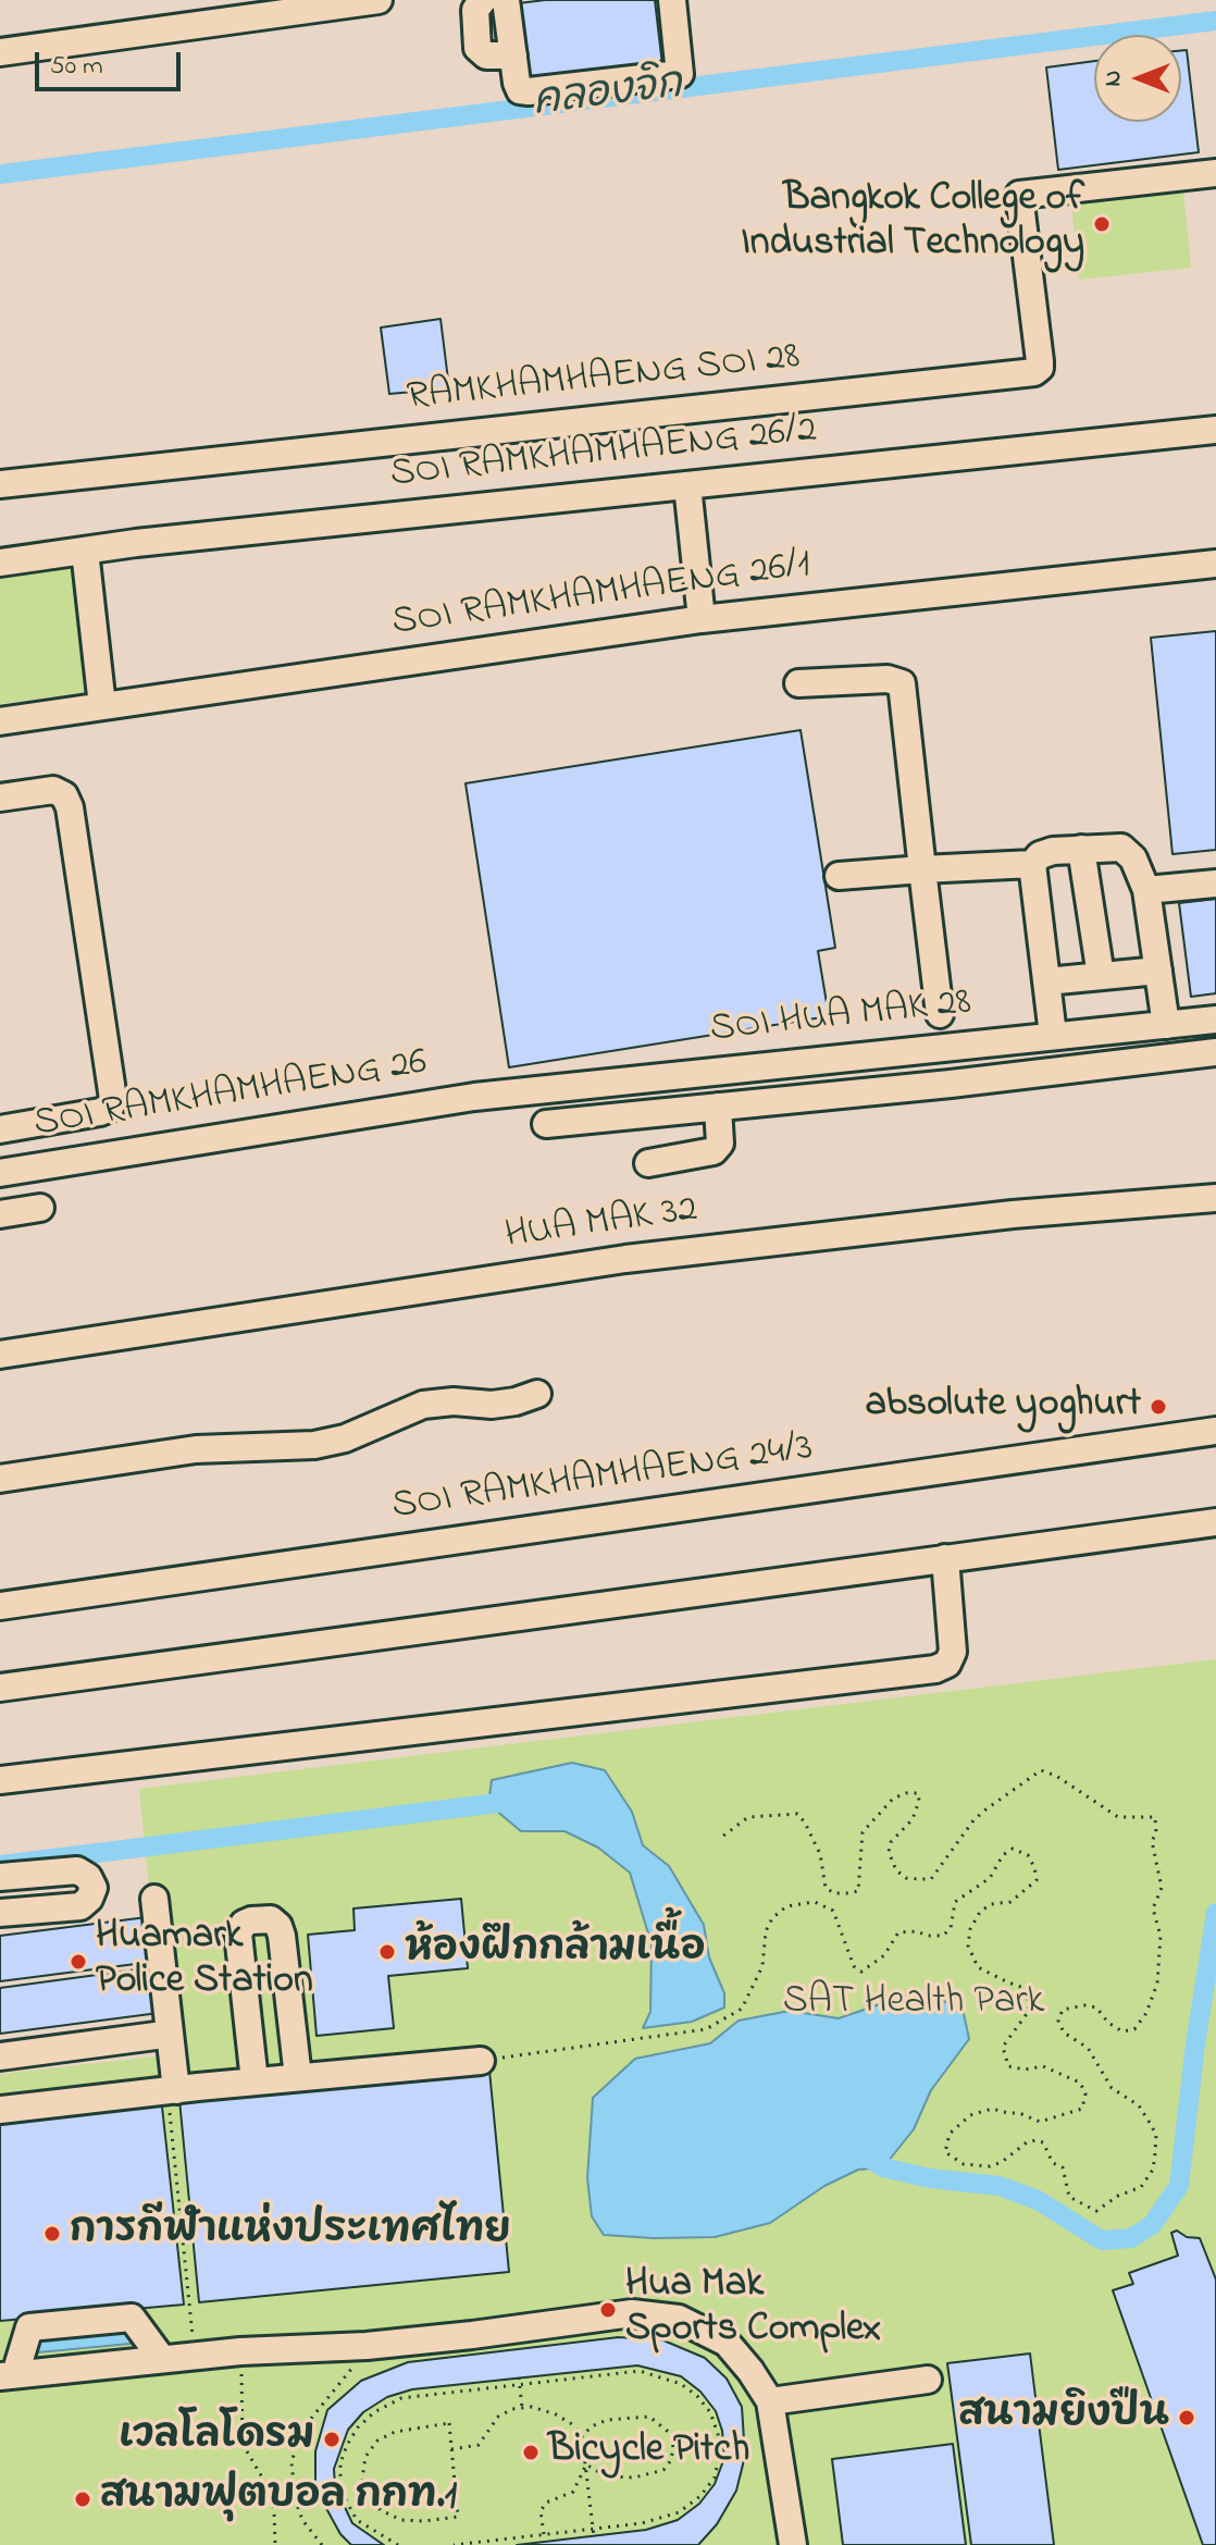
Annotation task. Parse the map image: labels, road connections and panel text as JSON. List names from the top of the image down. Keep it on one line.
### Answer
{"streets":{"street":["RAMKHAMHAENG SOI 28","SOI RAMKHAMHAENG 26/2","SOI RAMKHAMHAENG 26/1","SOI HUA MAK 28","SOI RAMKHAMHAENG 26","HUA MAK 32","SOI RAMKHAMHAENG 24/3"]},"crossings":[["SOI HUA MAK 28","SOI RAMKHAMHAENG 26"]],"water":["คลองจิก"],"parks":["SAT Health Park"],"places":["Bangkok College of Industrial Technology","absolute yoghurt","ห้องฝึกกล้ามเนื้อ","Huamark Police Station","การกีฬาแห่งประเทศไทย","Hua Mak Sports Complex","สนามยิงปืน","เวลโลโดรม","Bicycle Pitch","สนามฟุตบอล กกท.1"],"scale_bar":"50 m","north":"left"}
